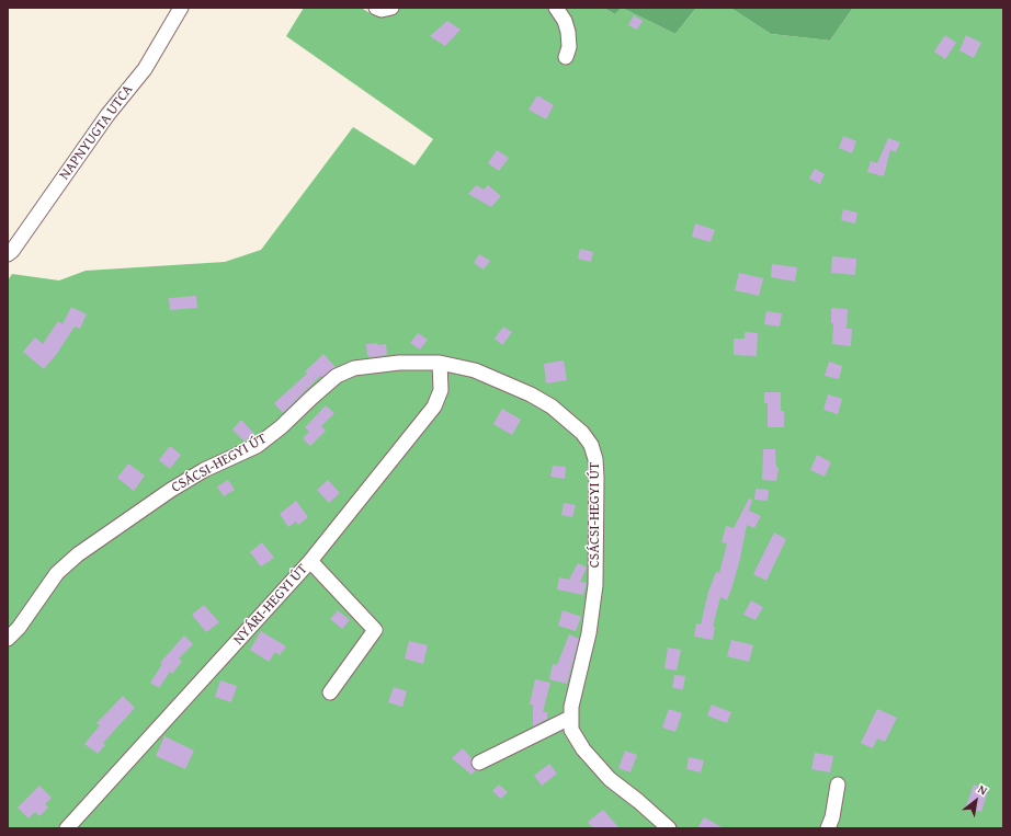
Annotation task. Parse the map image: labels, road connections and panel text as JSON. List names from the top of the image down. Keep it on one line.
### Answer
{"streets":{"street":["NAPNYUGTA UTCA","CSÁCSI-HEGYI ÚT","NYÁRI-HEGYI ÚT"]},"crossings":[["CSÁCSI-HEGYI ÚT","NYÁRI-HEGYI ÚT"]],"north":"top right"}
